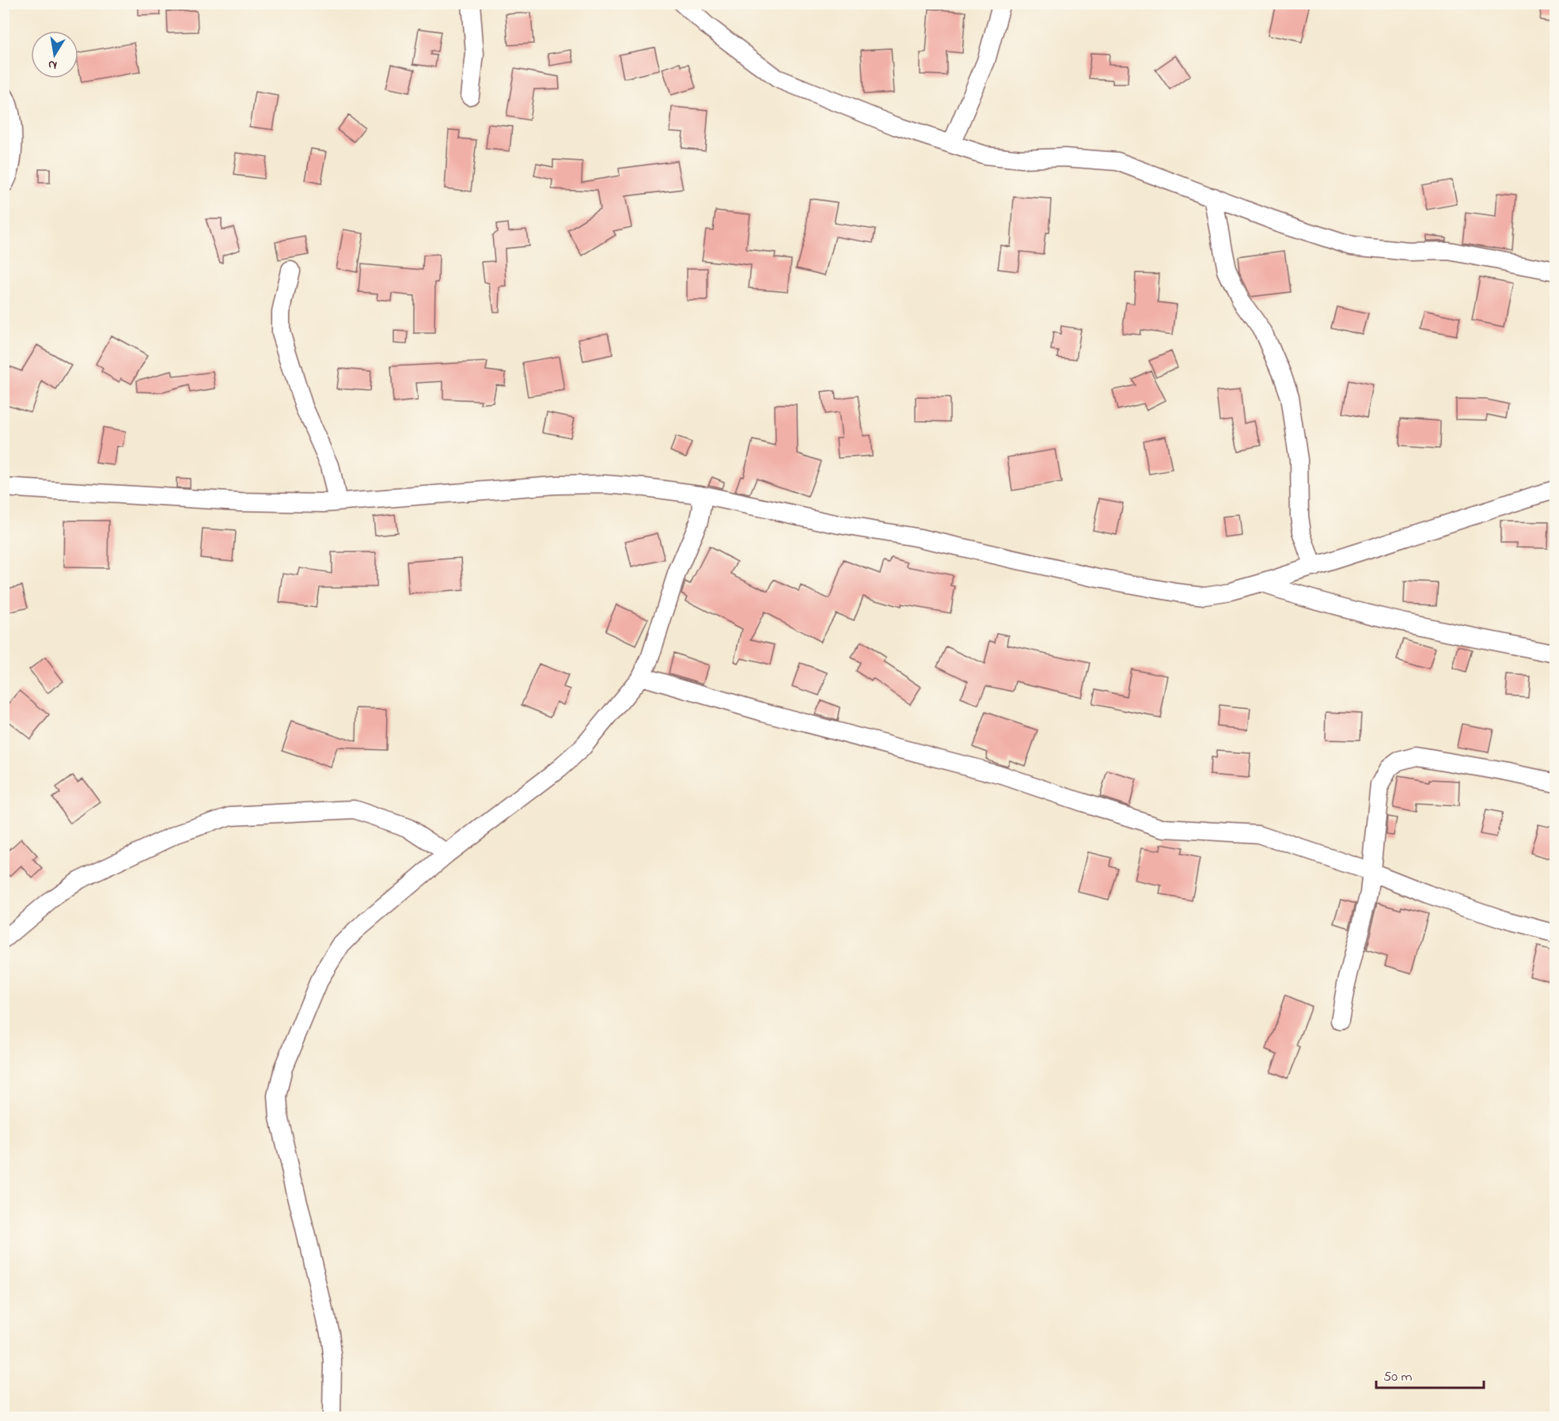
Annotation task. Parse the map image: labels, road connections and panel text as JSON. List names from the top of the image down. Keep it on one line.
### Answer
{"scale_bar":"50 m","north":"bottom"}
